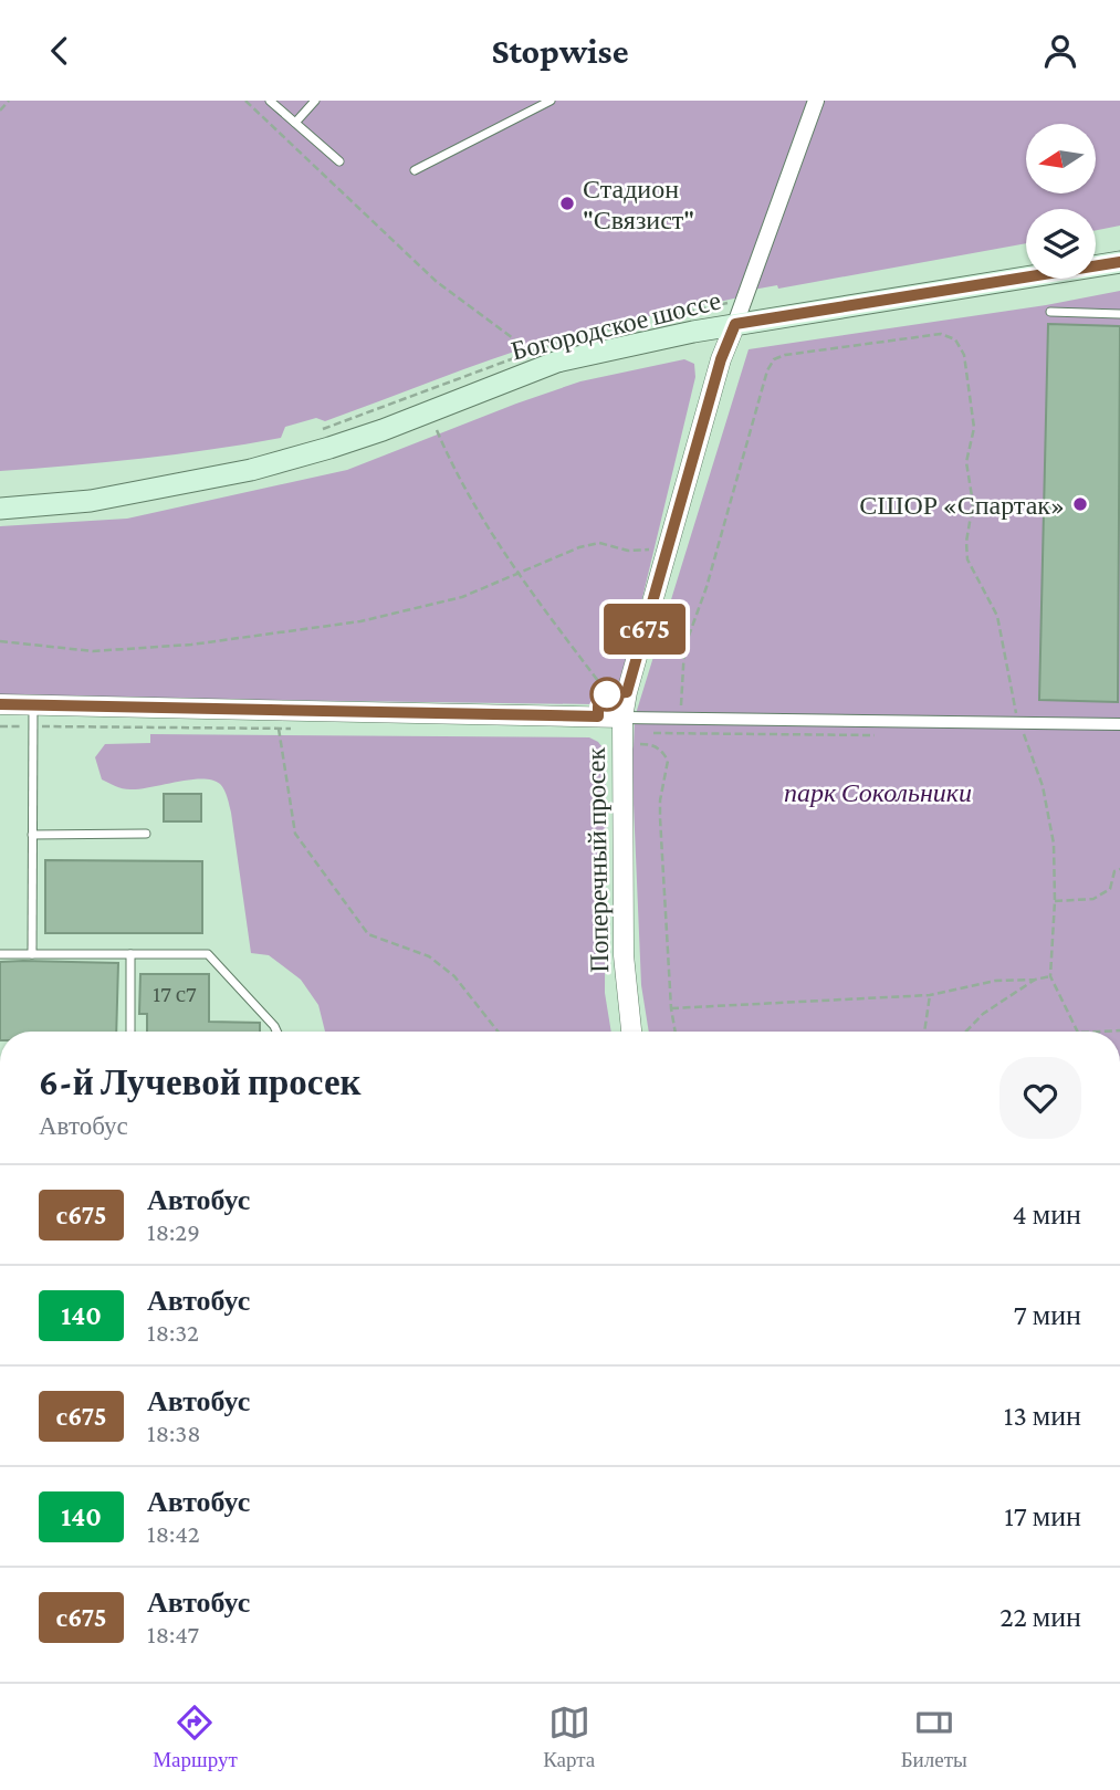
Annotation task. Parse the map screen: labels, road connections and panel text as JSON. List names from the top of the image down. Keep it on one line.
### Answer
{"streets":{"main road":["Богородское шоссе"],"street":["Поперечный просек"]},"crossings":[["Богородское шоссе","Поперечный просек"]],"parks":["парк Сокольники"],"places":["Стадион \"Связист\"","СШОР «Спартак»"],"lines":["bus line с675"],"house_numbers":["17 с7"],"north":"left","page":{"header":"Stopwise","on_map":"с675","heading":["6-й Лучевой просек","Автобус"],"list":[{"mark":"с675","name":"Автобус","note":"18:29","value":"4 мин"},{"mark":"140","name":"Автобус","note":"18:32","value":"7 мин"},{"mark":"с675","name":"Автобус","note":"18:38","value":"13 мин"},{"mark":"140","name":"Автобус","note":"18:42","value":"17 мин"},{"mark":"с675","name":"Автобус","note":"18:47","value":"22 мин"}],"tabs":["Маршрут","Карта","Билеты"]}}
